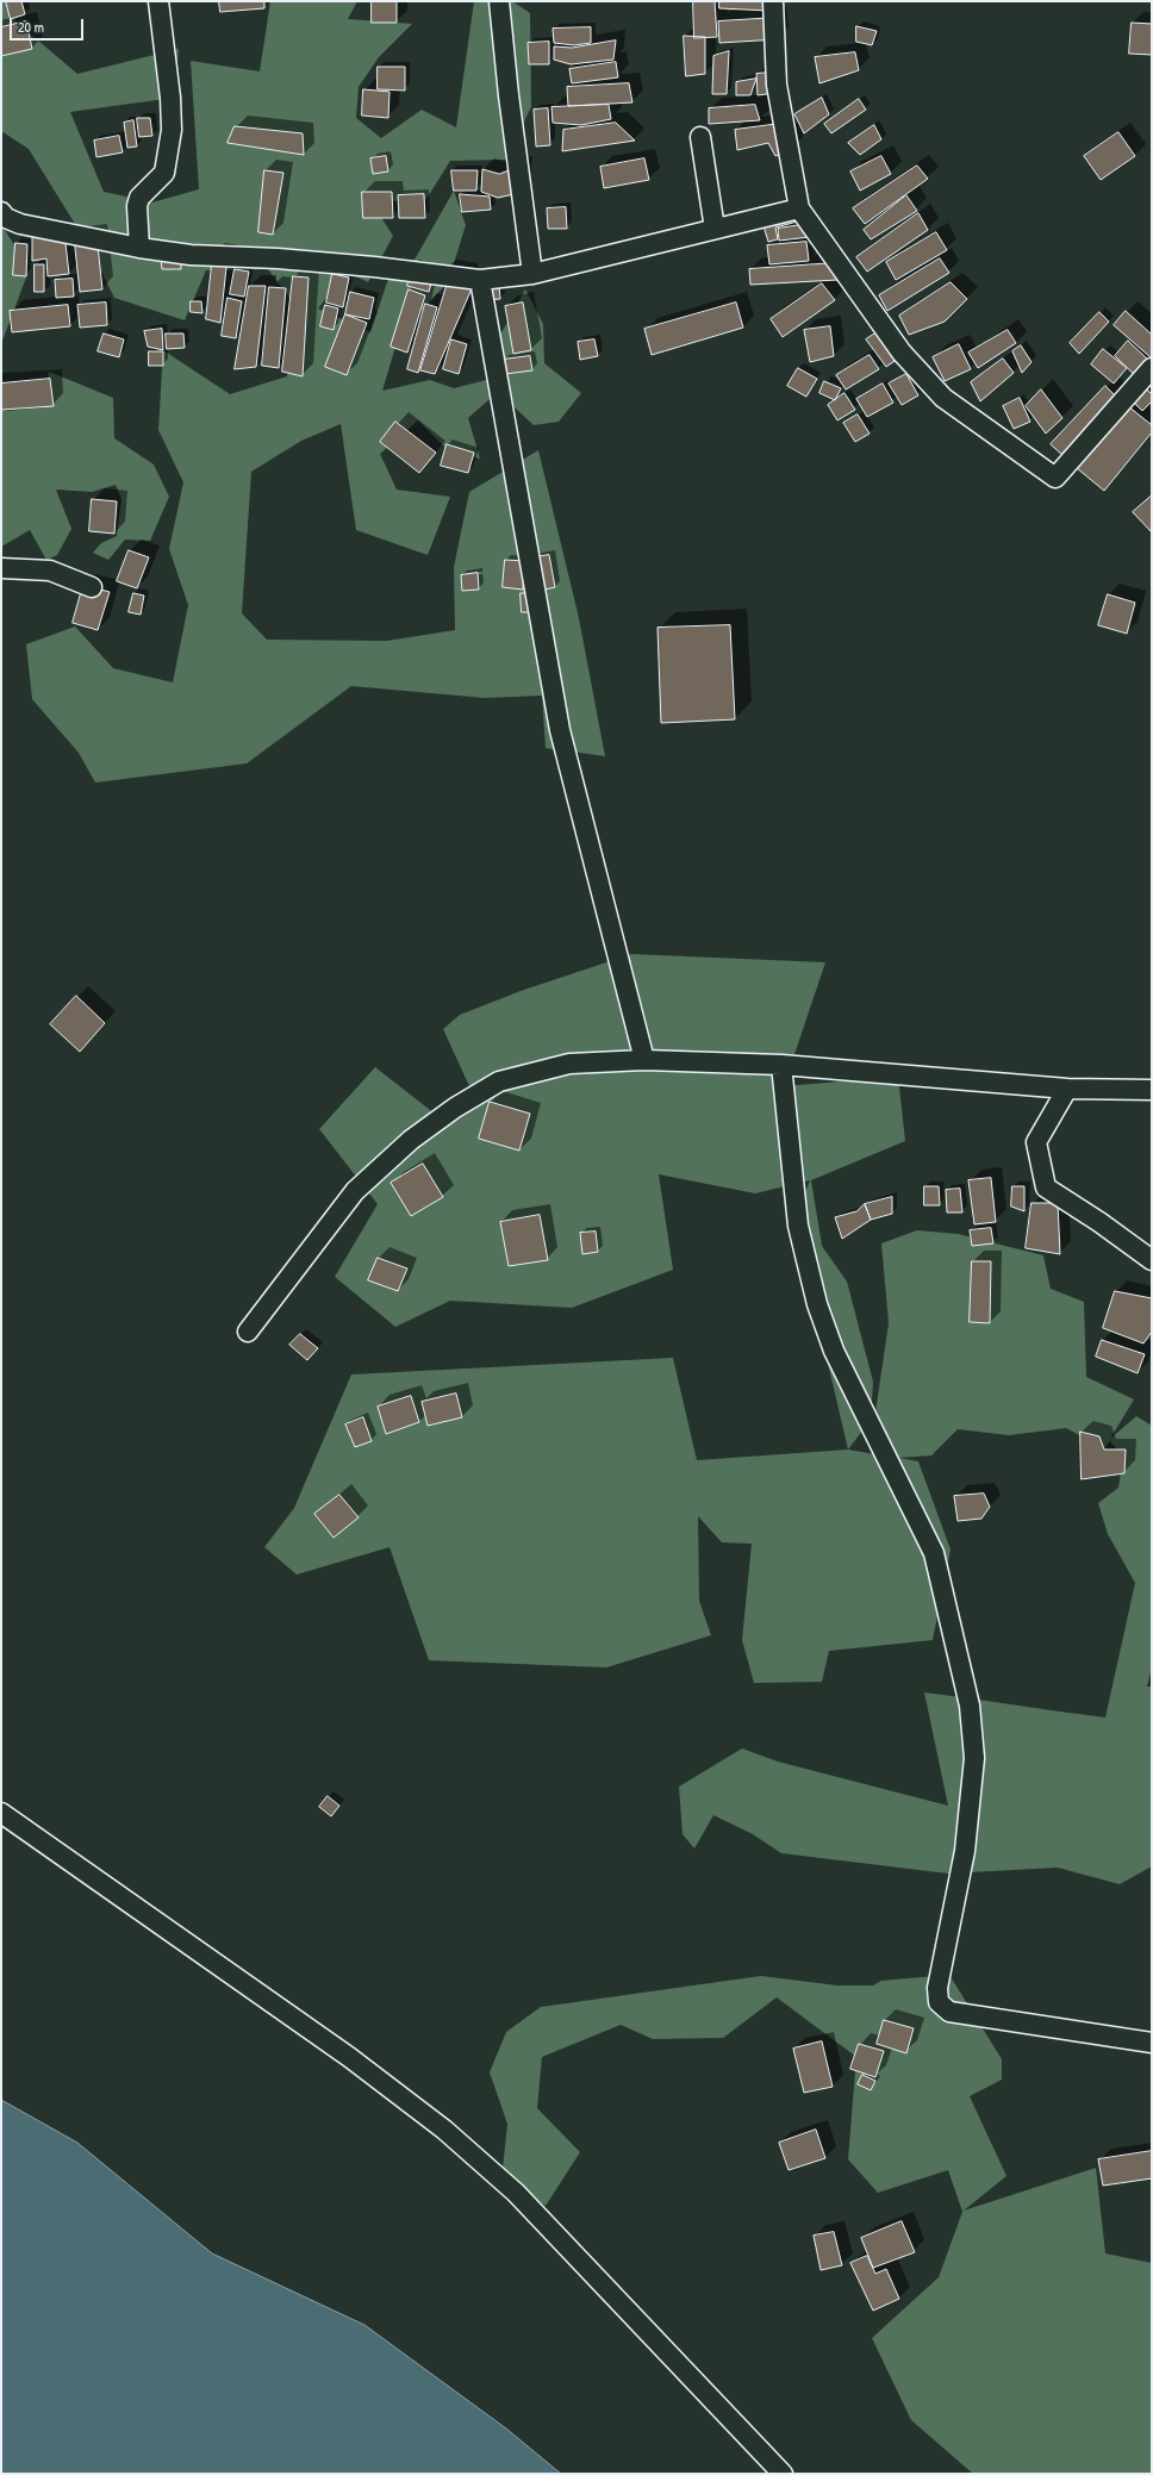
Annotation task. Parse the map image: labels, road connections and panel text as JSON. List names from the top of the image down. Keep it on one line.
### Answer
{"scale_bar":"20 m"}
